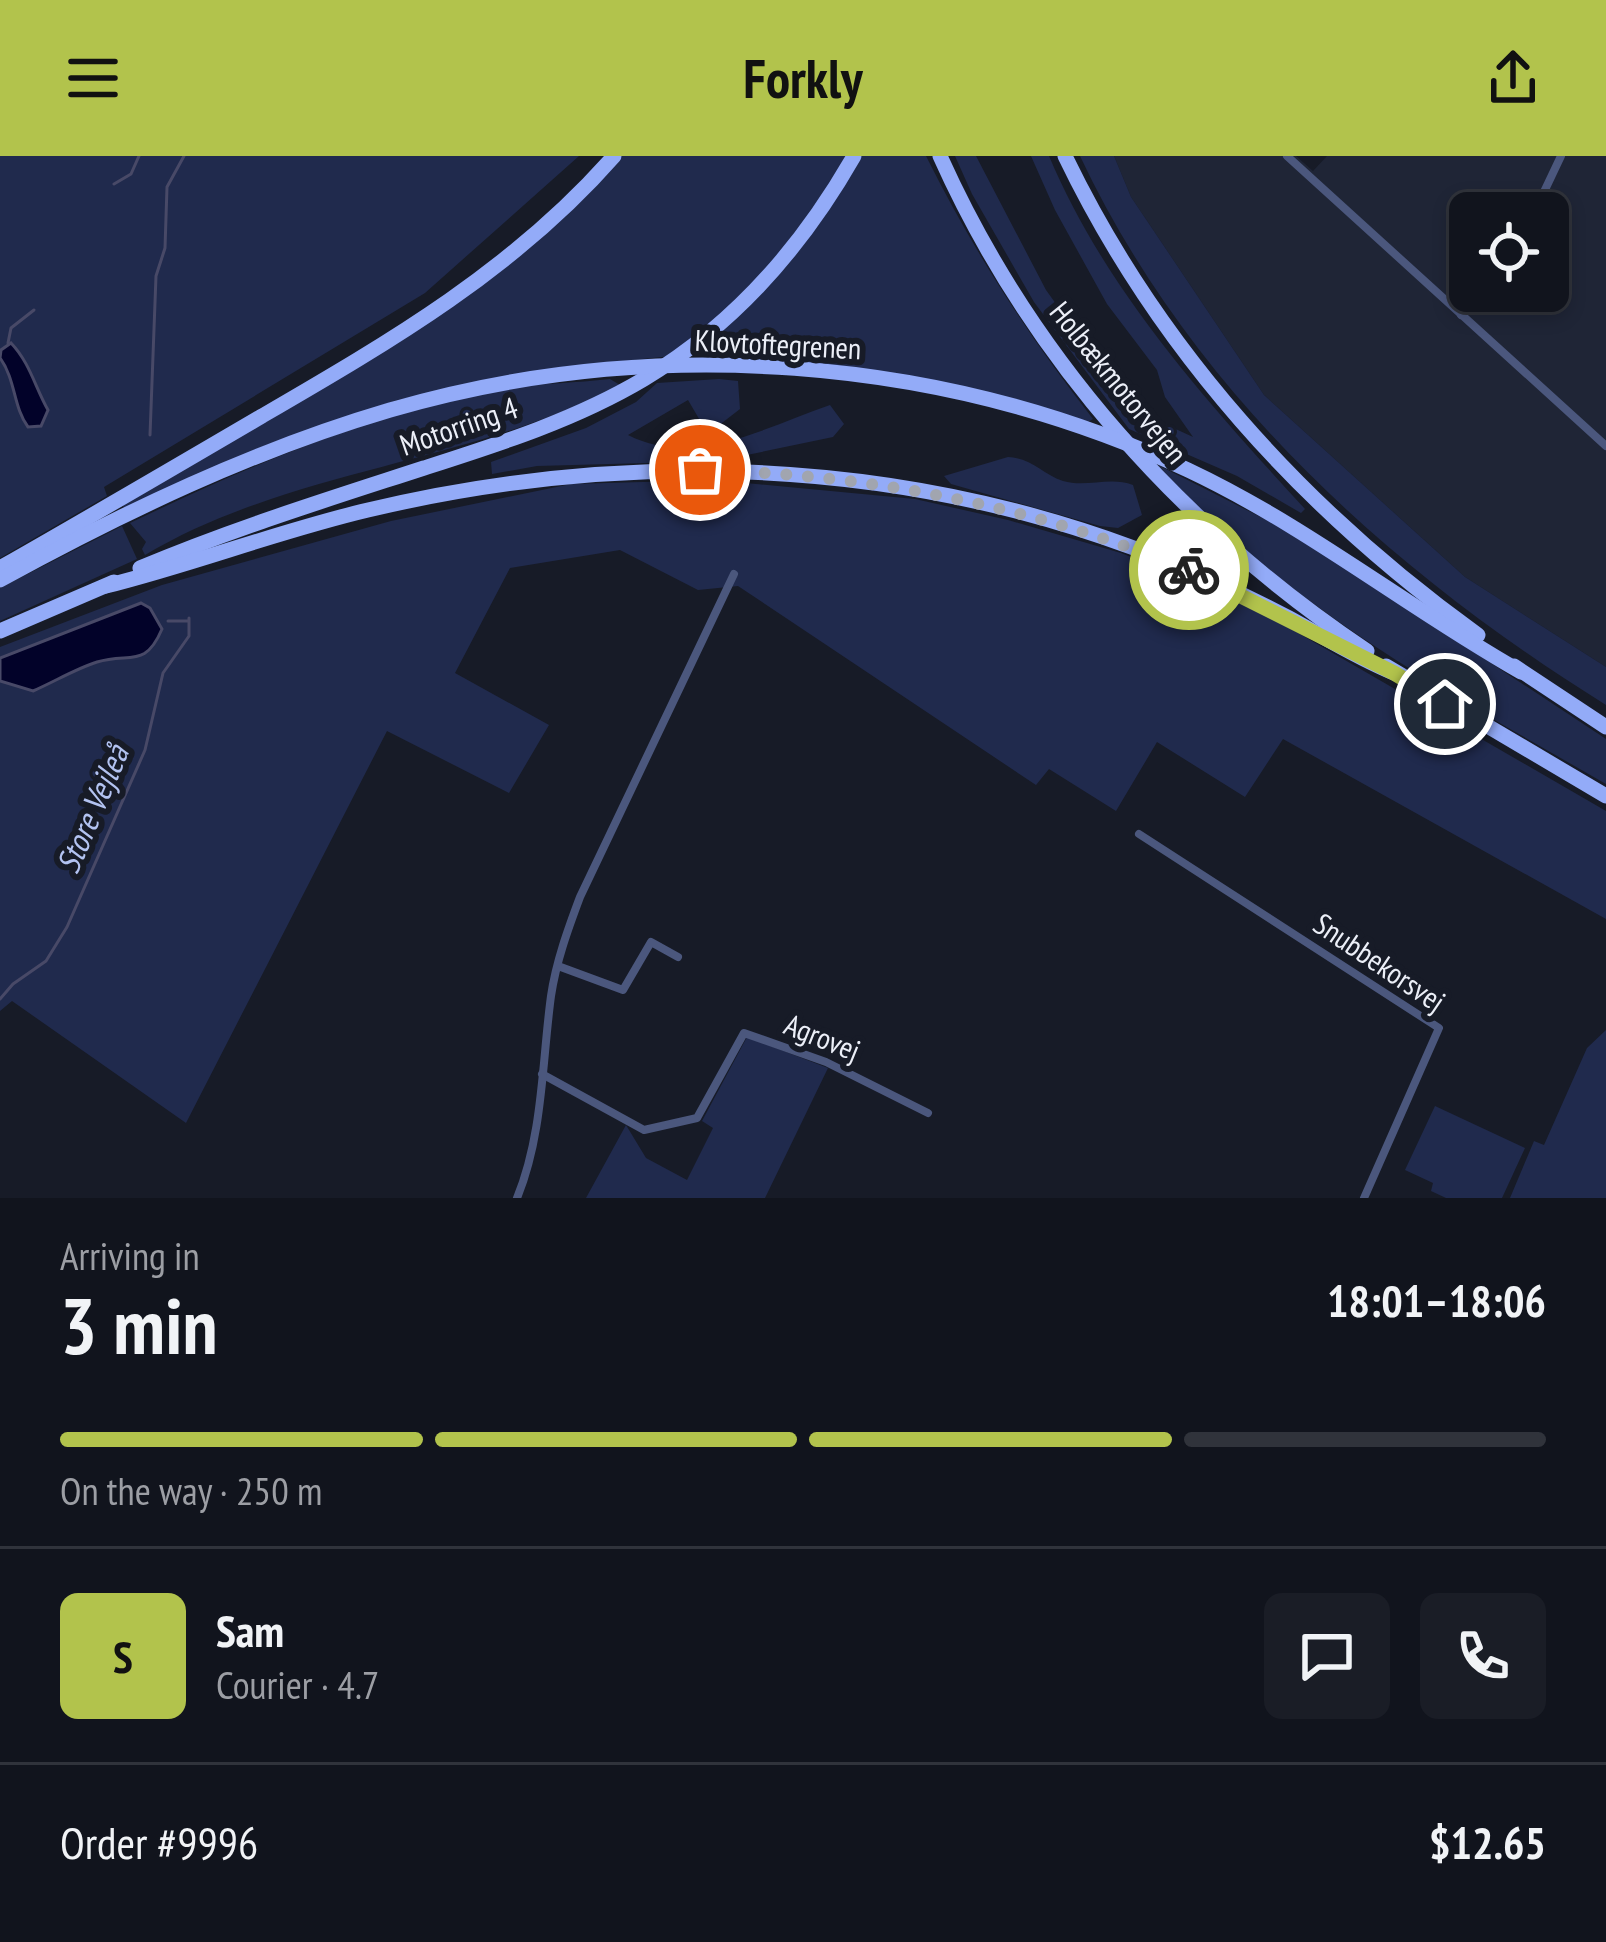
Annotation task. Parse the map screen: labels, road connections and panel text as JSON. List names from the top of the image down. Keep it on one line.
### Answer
{"streets":{"highway":["Klovtoftegrenen","Holbækmotorvejen","Motorring 4"],"street":["Snubbekorsvej","Agrovej"]},"water":["Store Vejleå"],"page":{"header":"Forkly","heading":["3 min","Arriving in","18:01–18:06"],"panel":["Sam","Courier · 4.7","Order #9996","$12.65"],"bar":"On the way · 250 m","round":"S"}}
